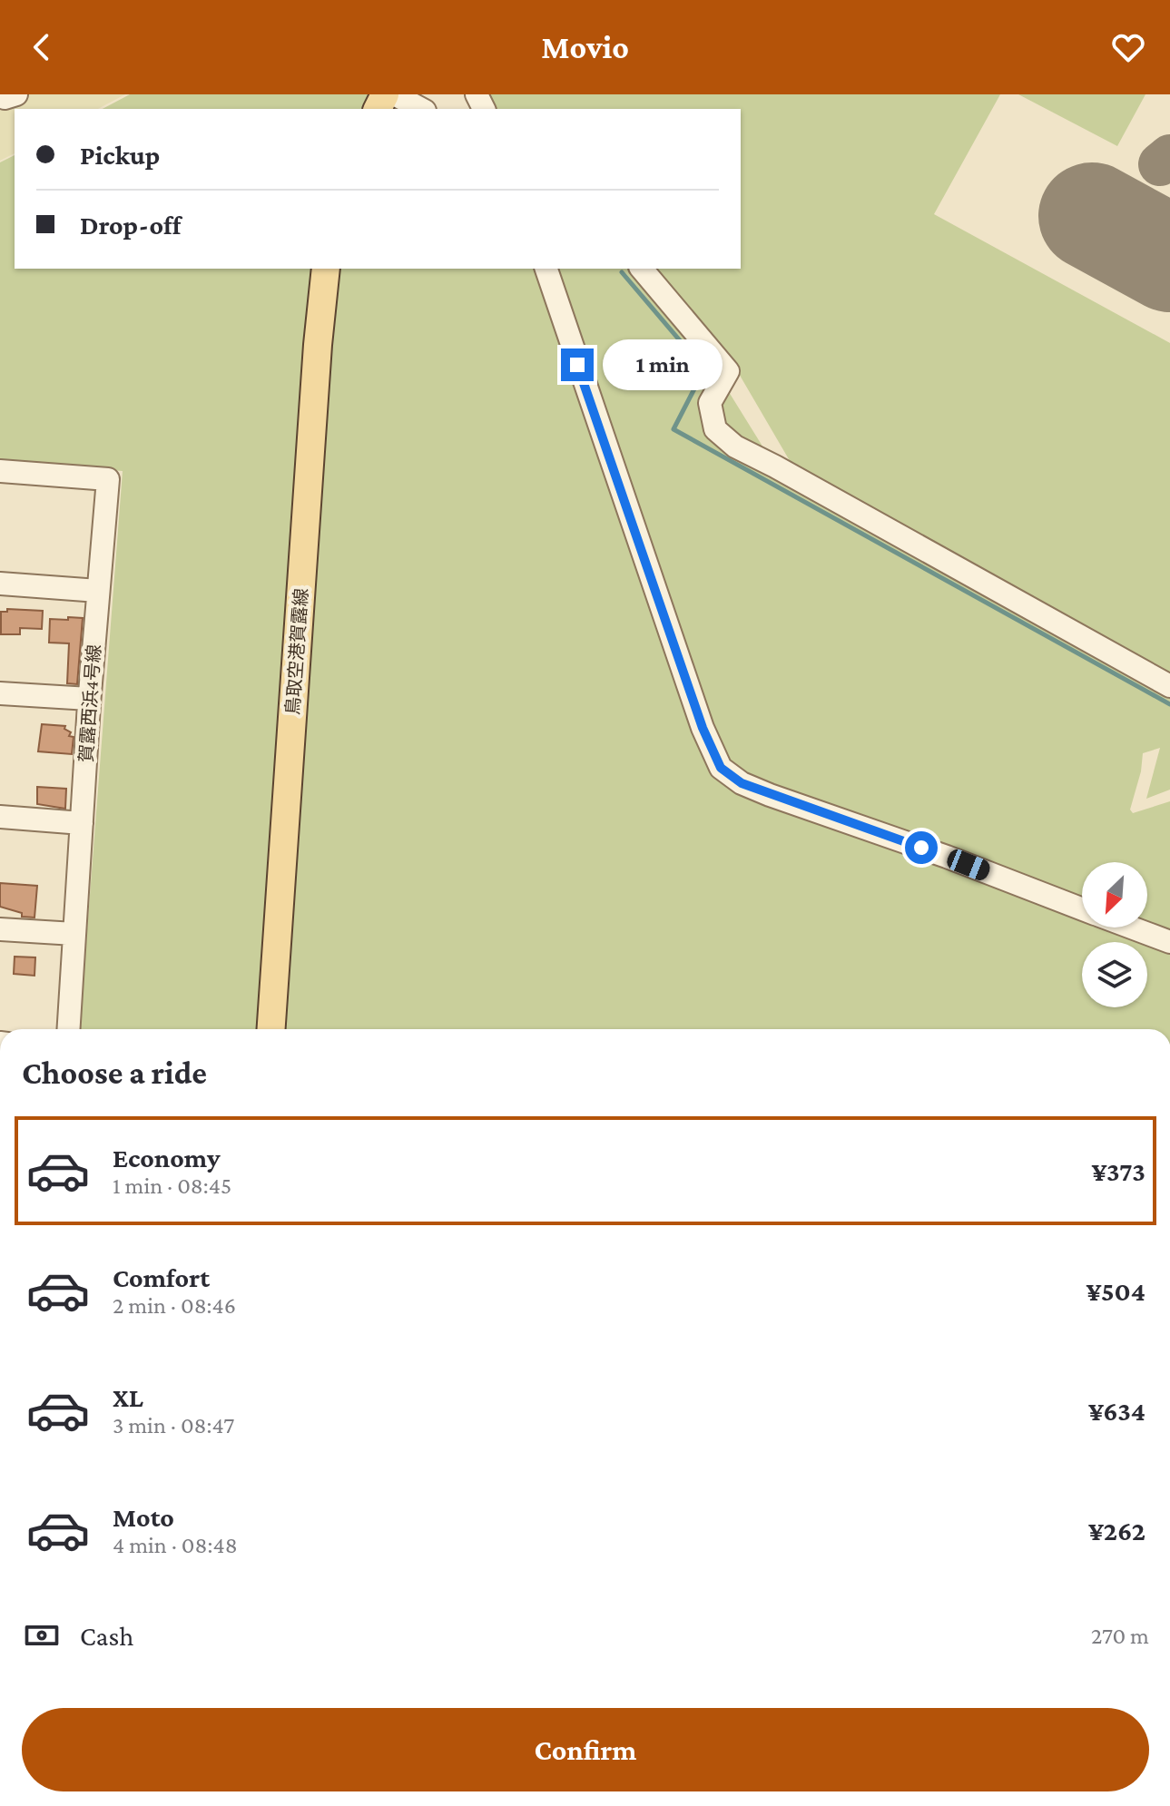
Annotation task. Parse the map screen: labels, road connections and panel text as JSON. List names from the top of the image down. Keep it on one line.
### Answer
{"streets":{"main road":["鳥取空港賀露線"],"street":["賀露西浜4号線"]},"north":"bottom left","page":{"header":"Movio","banner":["Pickup","Drop-off"],"bubble":"1 min","heading":"Choose a ride","list":[{"name":"Economy","note":"1 min · 08:45","value":"¥373"},{"name":"Comfort","note":"2 min · 08:46","value":"¥504"},{"name":"XL","note":"3 min · 08:47","value":"¥634"},{"name":"Moto","note":"4 min · 08:48","value":"¥262"}],"pay":["Cash","270 m"],"buttons":"Confirm"}}
